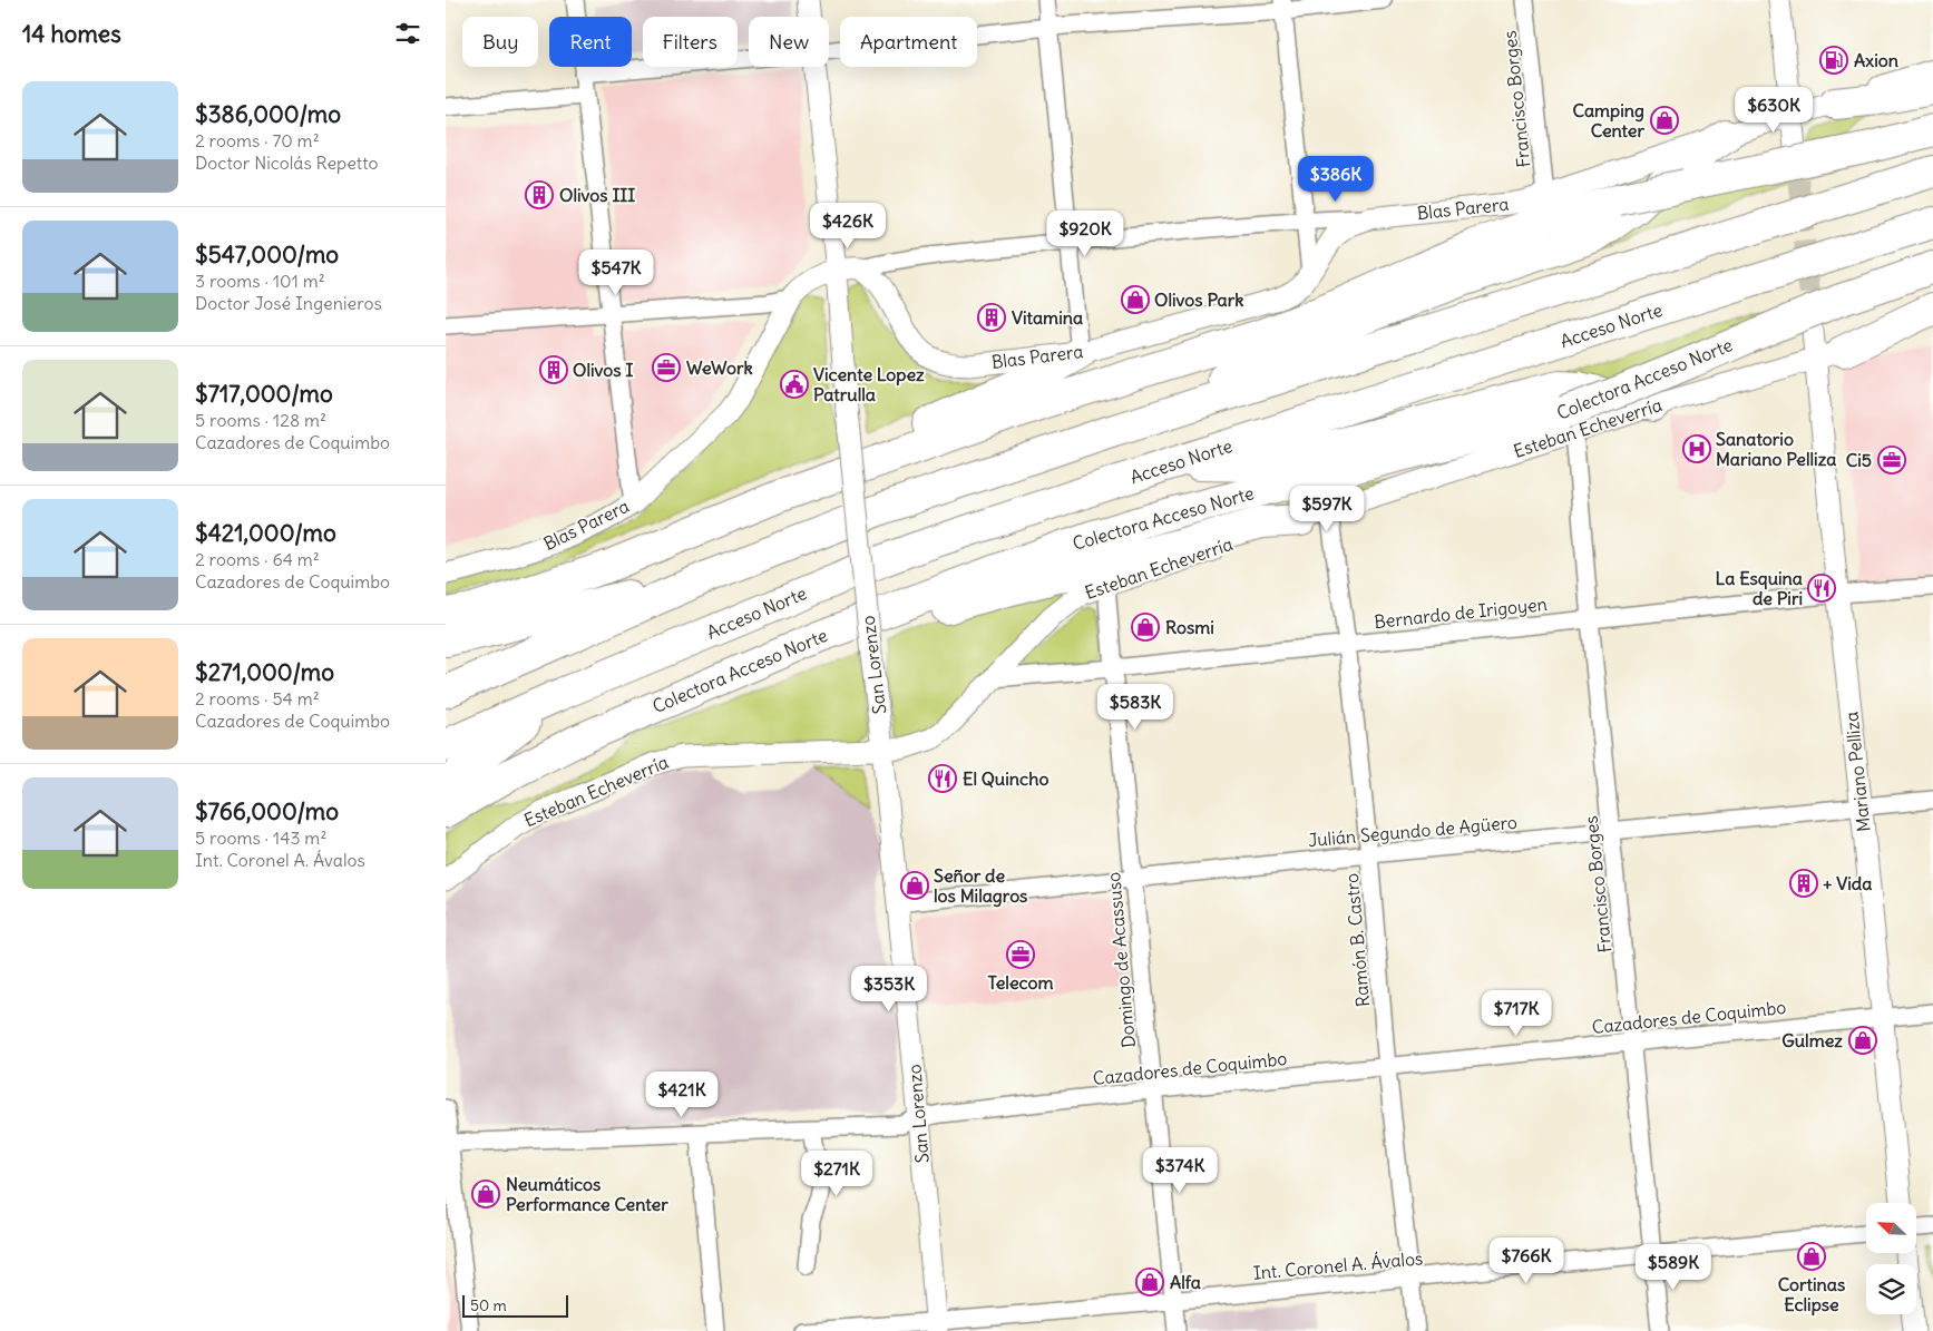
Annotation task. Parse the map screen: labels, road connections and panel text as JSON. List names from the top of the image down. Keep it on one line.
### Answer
{"streets":{"highway":["Acceso Norte","Colectora Acceso Norte"],"street":["Francisco Borges","Blas Parera","Esteban Echeverría","Bernardo de Irigoyen","San Lorenzo","Mariano Pelliza","Julián Segundo de Agüero","Ramón B. Castro","Domingo de Acassuso","Cazadores de Coquimbo","Int. Coronel A. Ávalos"]},"crossings":[["Francisco Borges","Blas Parera"],["Francisco Borges","Colectora Acceso Norte"],["Francisco Borges","Esteban Echeverría"],["Francisco Borges","Bernardo de Irigoyen"],["Francisco Borges","Julián Segundo de Agüero"],["Francisco Borges","Cazadores de Coquimbo"],["Francisco Borges","Int. Coronel A. Ávalos"],["Colectora Acceso Norte","Esteban Echeverría"],["Esteban Echeverría","Bernardo de Irigoyen"],["Esteban Echeverría","San Lorenzo"],["Esteban Echeverría","Mariano Pelliza"],["Esteban Echeverría","Ramón B. Castro"],["Esteban Echeverría","Domingo de Acassuso"],["Bernardo de Irigoyen","Mariano Pelliza"],["Bernardo de Irigoyen","Ramón B. Castro"],["Bernardo de Irigoyen","Domingo de Acassuso"],["San Lorenzo","Julián Segundo de Agüero"],["San Lorenzo","Cazadores de Coquimbo"],["San Lorenzo","Int. Coronel A. Ávalos"],["Mariano Pelliza","Julián Segundo de Agüero"],["Mariano Pelliza","Cazadores de Coquimbo"],["Julián Segundo de Agüero","Ramón B. Castro"],["Julián Segundo de Agüero","Domingo de Acassuso"],["Ramón B. Castro","Cazadores de Coquimbo"],["Ramón B. Castro","Int. Coronel A. Ávalos"],["Domingo de Acassuso","Cazadores de Coquimbo"],["Domingo de Acassuso","Int. Coronel A. Ávalos"]],"places":{"fuel station":["Axion"],"shop":["Camping Center","Olivos Park","Rosmi","Señor de los Milagros","Gulmez","Neumáticos Performance Center","Cortinas Eclipse","Alfa"],"building":["Olivos III","Vitamina","Olivos I","+ Vida"],"office":["WeWork","Ci5","Telecom"],"public building":["Vicente Lopez Patrulla"],"hospital":["Sanatorio Mariano Pelliza"],"restaurant":["La Esquina de Piri","El Quincho"]},"scale_bar":"50 m","north":"top left","page":{"heading":"14 homes","chip":["Buy","Rent","Filters","New","Apartment"],"list":[{"name":"$386,000/mo","note":"2 rooms · 70 m² · Doctor Nicolás Repetto"},{"name":"$547,000/mo","note":"3 rooms · 101 m² · Doctor José Ingenieros"},{"name":"$717,000/mo","note":"5 rooms · 128 m² · Cazadores de Coquimbo"},{"name":"$421,000/mo","note":"2 rooms · 64 m² · Cazadores de Coquimbo"},{"name":"$271,000/mo","note":"2 rooms · 54 m² · Cazadores de Coquimbo"},{"name":"$766,000/mo","note":"5 rooms · 143 m² · Int. Coronel A. Ávalos"}],"price":["$630K","$386K","$426K","$920K","$547K","$597K","$583K","$353K","$717K","$421K","$374K","$271K","$766K","$589K"],"scale":"50 m"}}
